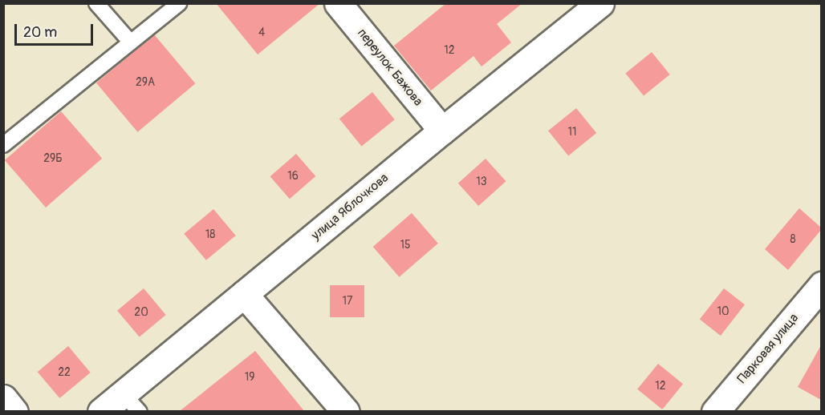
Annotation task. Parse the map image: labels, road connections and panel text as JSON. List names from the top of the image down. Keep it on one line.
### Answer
{"streets":{"street":["переулок Бажова","улица Яблочкова","Парковая улица"]},"crossings":[["переулок Бажова","улица Яблочкова"]],"house_numbers":["4","12","29А","11","29Б","16","13","18","8","15","17","10","20","22","19","12"],"scale_bar":"20 m"}
